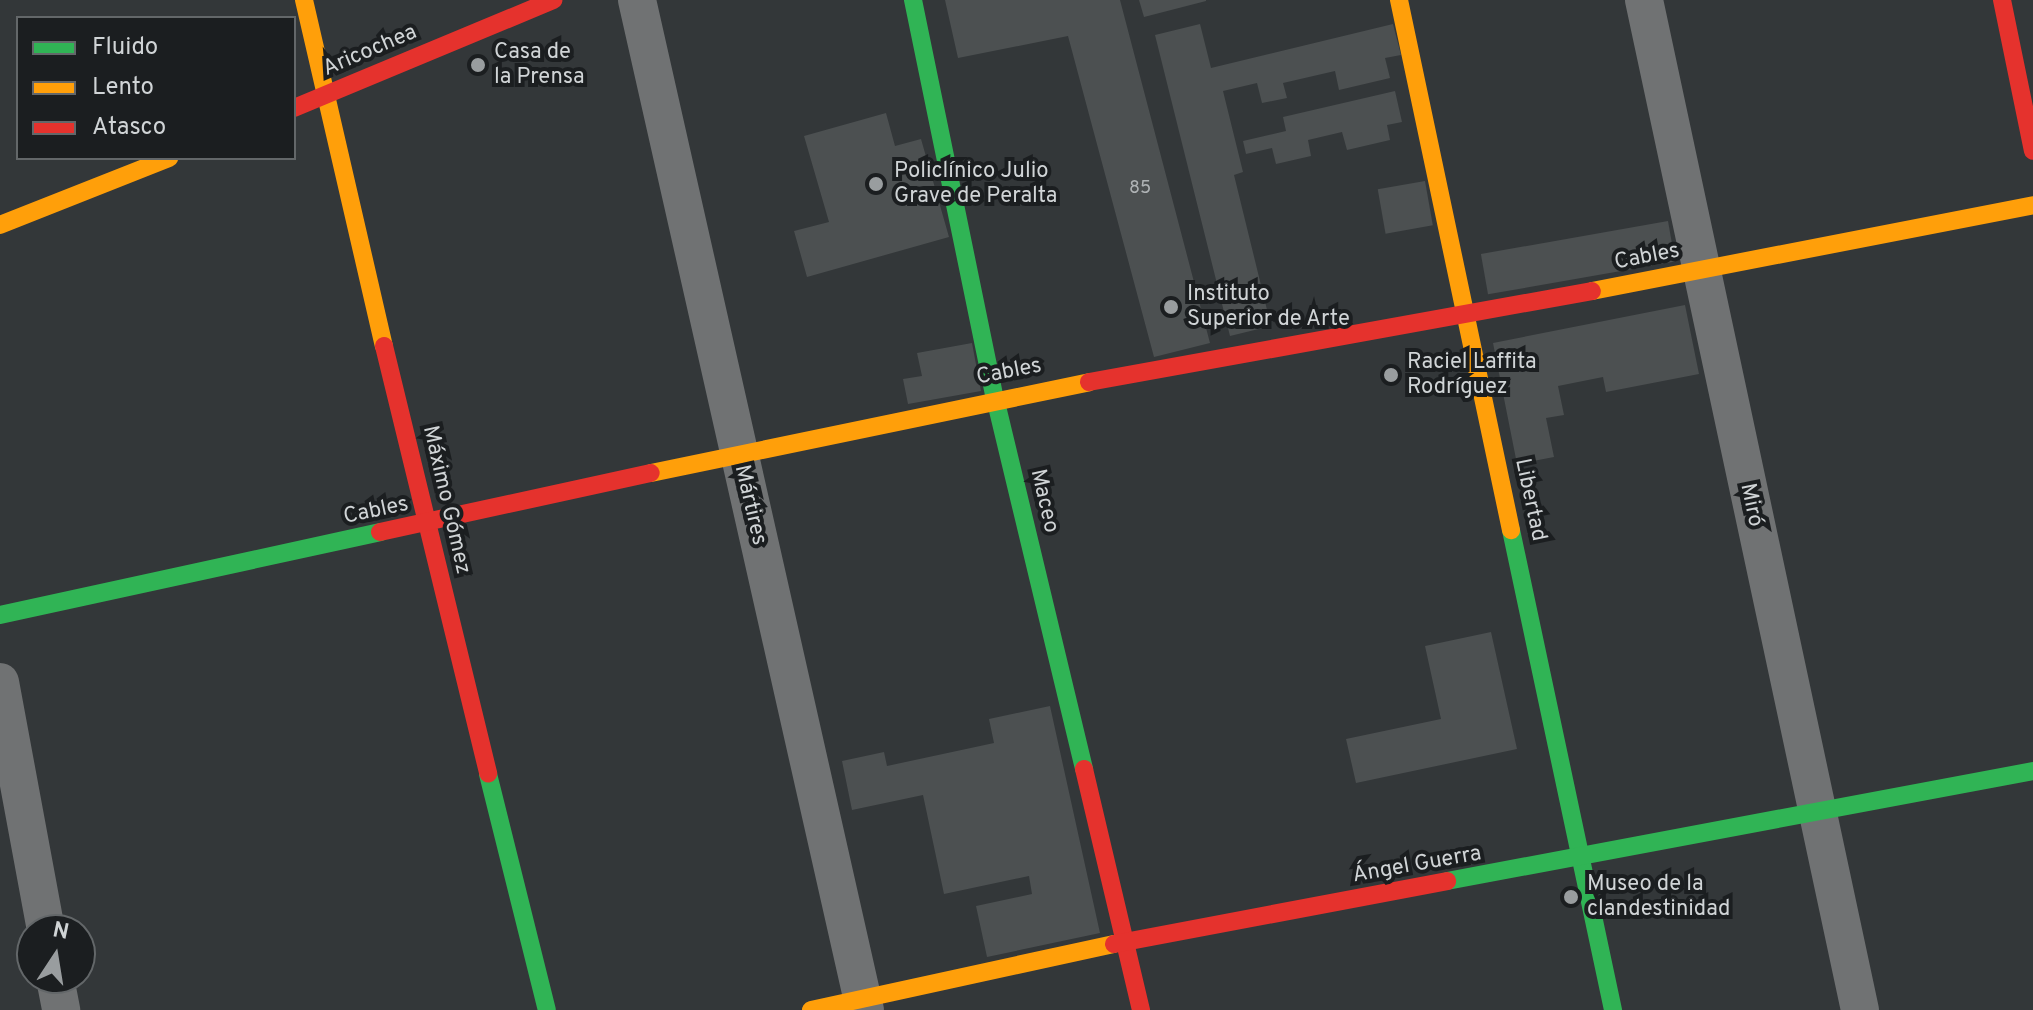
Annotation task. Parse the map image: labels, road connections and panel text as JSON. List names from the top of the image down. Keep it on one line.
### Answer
{"streets":{"main road":["Aricochea","Cables","Máximo Gómez","Libertad","Maceo","Ángel Guerra"],"street":["Mártires","Miró"]},"crossings":[["Aricochea","Máximo Gómez"],["Cables","Máximo Gómez"],["Cables","Libertad"],["Cables","Maceo"],["Cables","Mártires"],["Cables","Miró"],["Libertad","Ángel Guerra"],["Maceo","Ángel Guerra"],["Mártires","Ángel Guerra"],["Miró","Ángel Guerra"]],"places":["Casa de la Prensa","Policlínico Julio Grave de Peralta","Instituto Superior de Arte","Raciel Laffita Rodríguez","Museo de la clandestinidad"],"house_numbers":["85"],"legend":["Fluido","Lento","Atasco"],"north":"top"}
